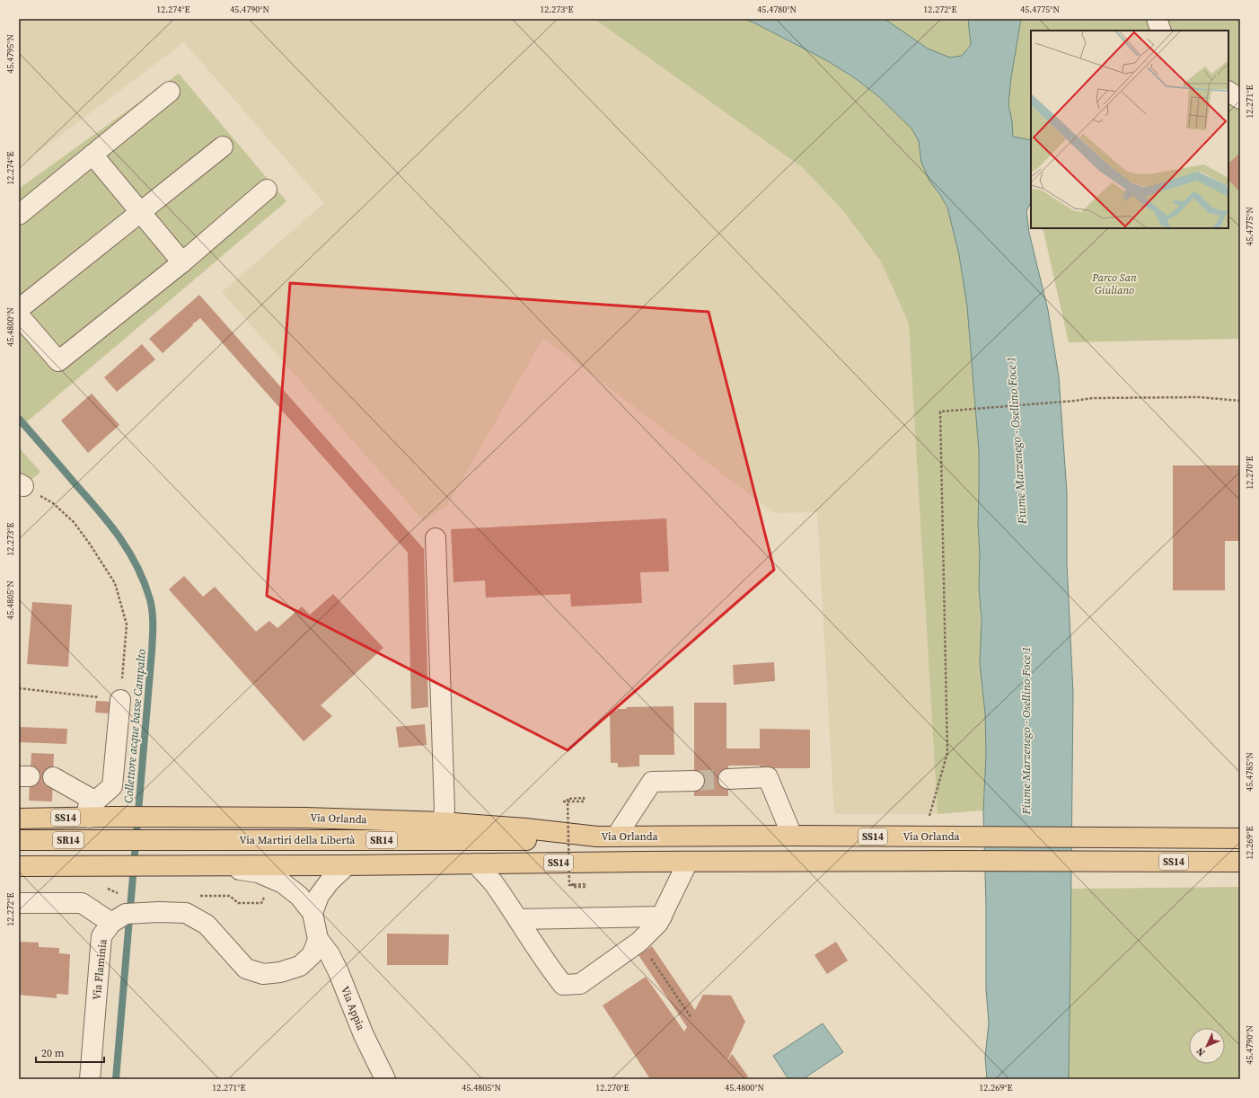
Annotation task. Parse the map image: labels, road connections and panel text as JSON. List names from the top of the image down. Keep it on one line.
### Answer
{"streets":{"main road":["SS14","Via Orlanda","SR14","Via Martiri della Libertà"],"street":["Via Flaminia","Via Appia"]},"crossings":[["Via Orlanda","Via Martiri della Libertà"],["Via Flaminia","Via Appia"]],"water":["Fiume Marzenego - Osellino Foce 1","Collettore acque basse Campalto"],"parks":["Parco San Giuliano"],"scale_bar":"20 m","north":"bottom left","coordinates":["12.274°E","45.4790°N","12.273°E","45.4780°N","12.272°E","45.4775°N","45.4795°N","12.271°E","45.4800°N","12.270°E","45.4805°N","45.4785°N","12.269°E"]}
